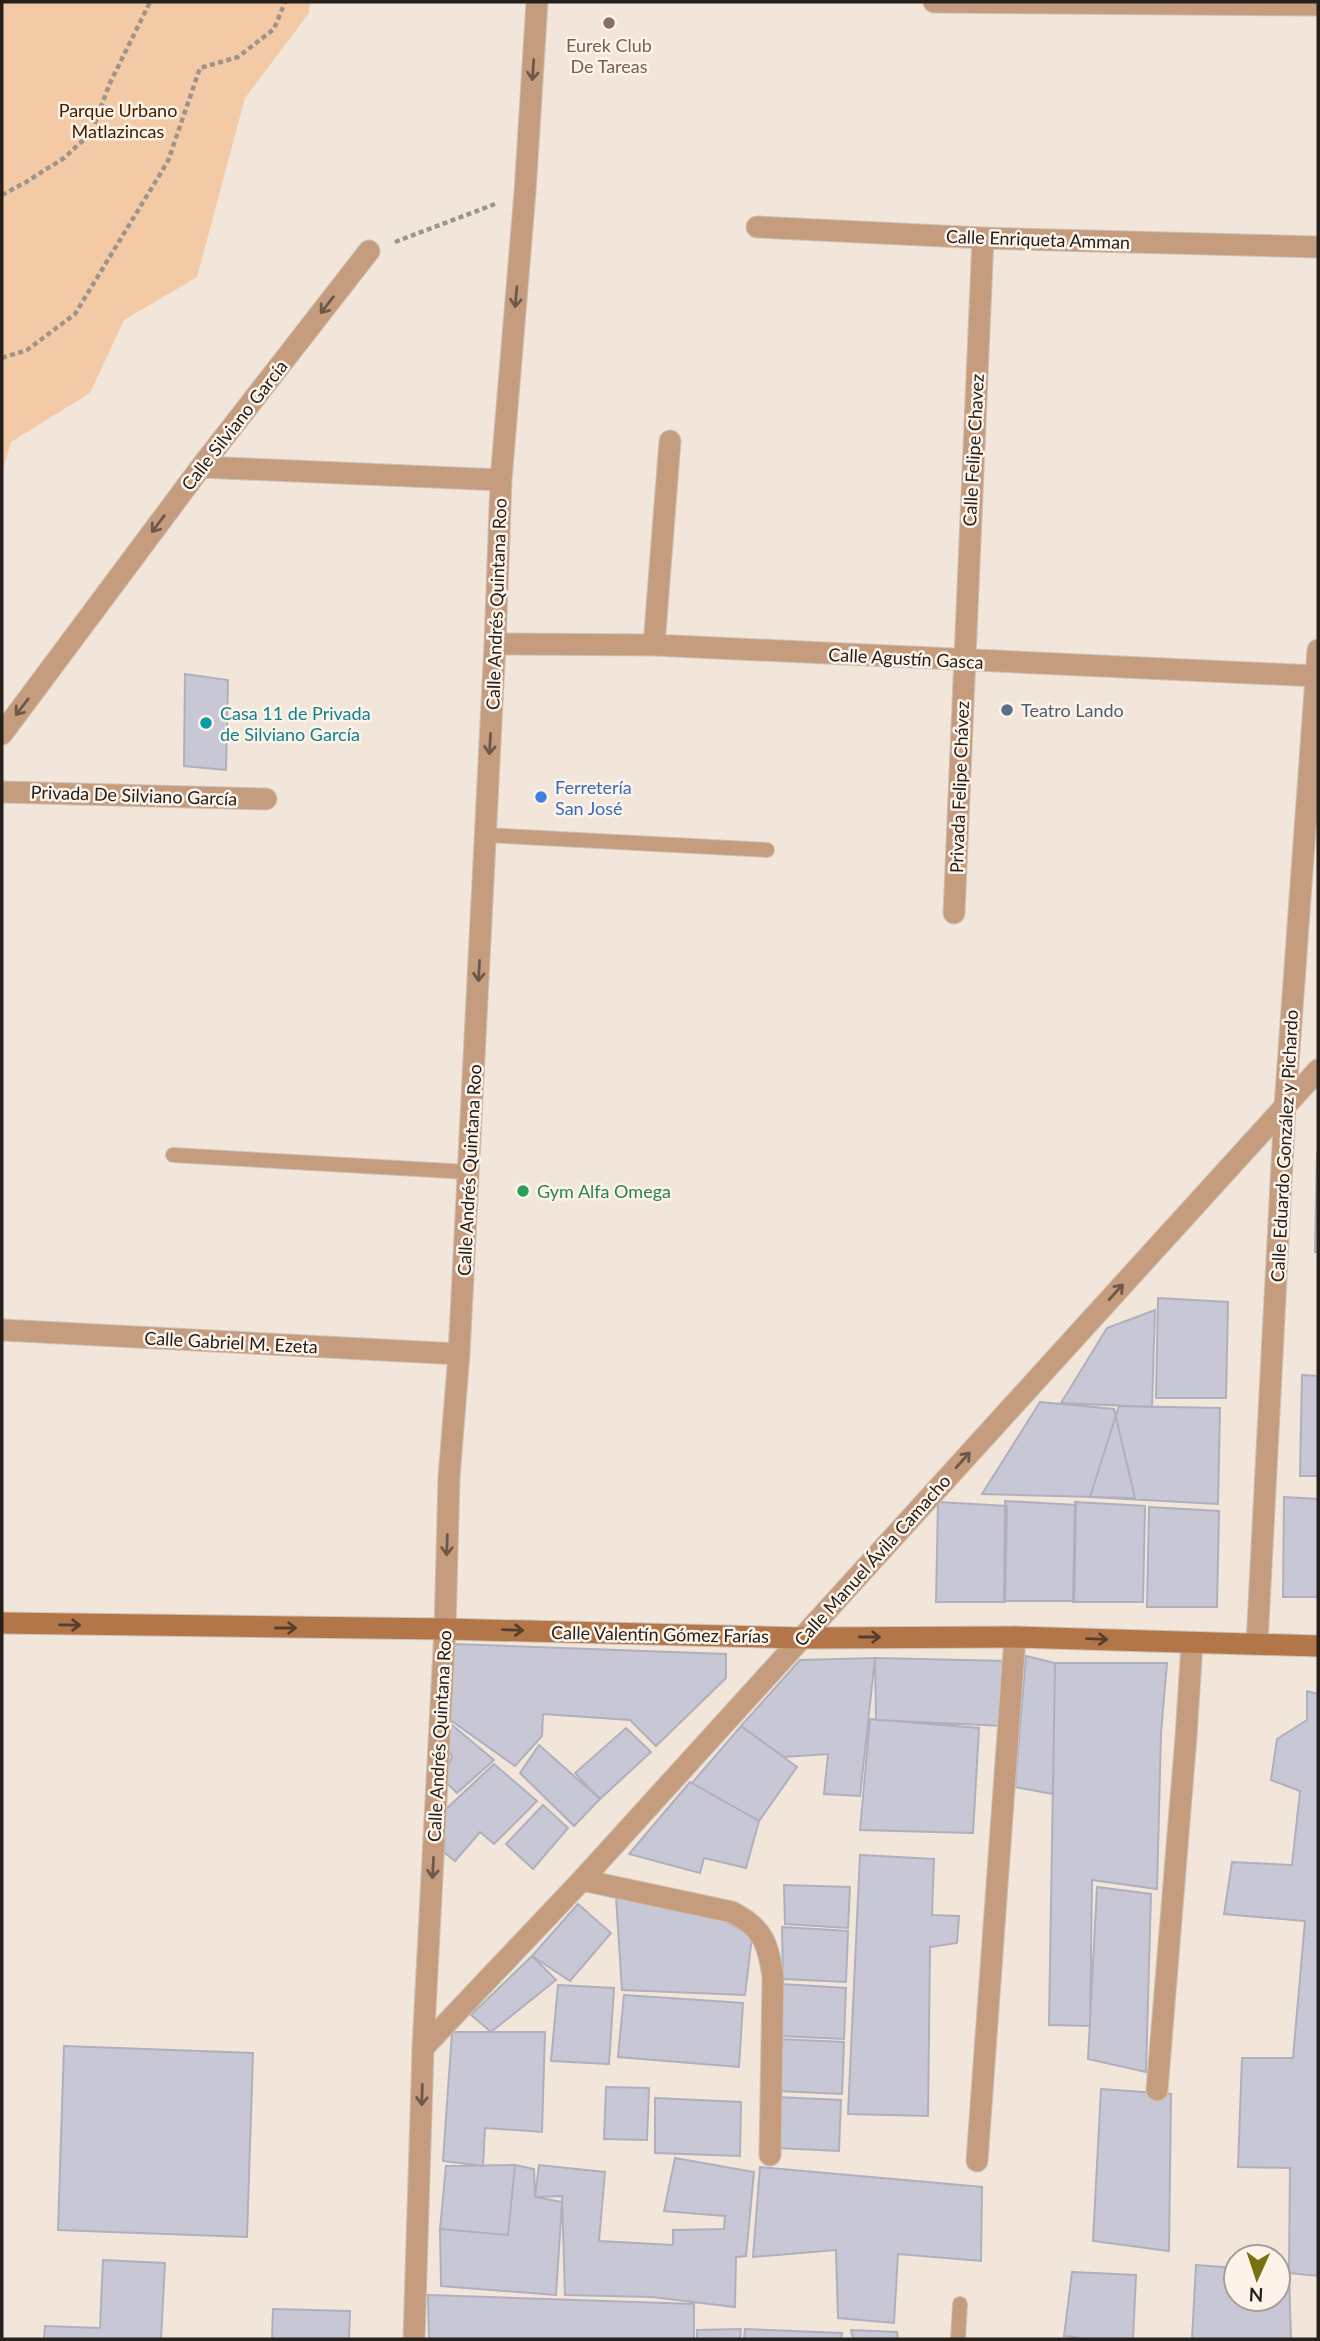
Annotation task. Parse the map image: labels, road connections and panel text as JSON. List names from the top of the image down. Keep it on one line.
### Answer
{"streets":{"main road":["Calle Valentín Gómez Farías"],"street":["Calle Enriqueta Amman","Calle Silviano García","Calle Felipe Chavez","Calle Andrés Quintana Roo","Calle Agustín Gasca","Privada Felipe Chávez","Privada De Silviano García","Calle Eduardo González y Pichardo","Calle Gabriel M. Ezeta","Calle Manuel Ávila Camacho"]},"crossings":[["Calle Enriqueta Amman","Calle Felipe Chavez"],["Calle Felipe Chavez","Calle Agustín Gasca"],["Calle Felipe Chavez","Privada Felipe Chávez"],["Calle Andrés Quintana Roo","Calle Agustín Gasca"],["Calle Andrés Quintana Roo","Calle Gabriel M. Ezeta"],["Calle Andrés Quintana Roo","Calle Manuel Ávila Camacho"],["Calle Andrés Quintana Roo","Calle Valentín Gómez Farías"],["Calle Agustín Gasca","Privada Felipe Chávez"],["Calle Agustín Gasca","Calle Eduardo González y Pichardo"],["Calle Eduardo González y Pichardo","Calle Manuel Ávila Camacho"],["Calle Eduardo González y Pichardo","Calle Valentín Gómez Farías"],["Calle Manuel Ávila Camacho","Calle Valentín Gómez Farías"]],"one_way":["Calle Silviano García","Calle Andrés Quintana Roo","Calle Manuel Ávila Camacho","Calle Valentín Gómez Farías"],"parks":["Parque Urbano Matlazincas"],"places":["Eurek Club De Tareas","Teatro Lando","Casa 11 de Privada de Silviano García","Ferretería San José","Gym Alfa Omega"],"north":"bottom"}
